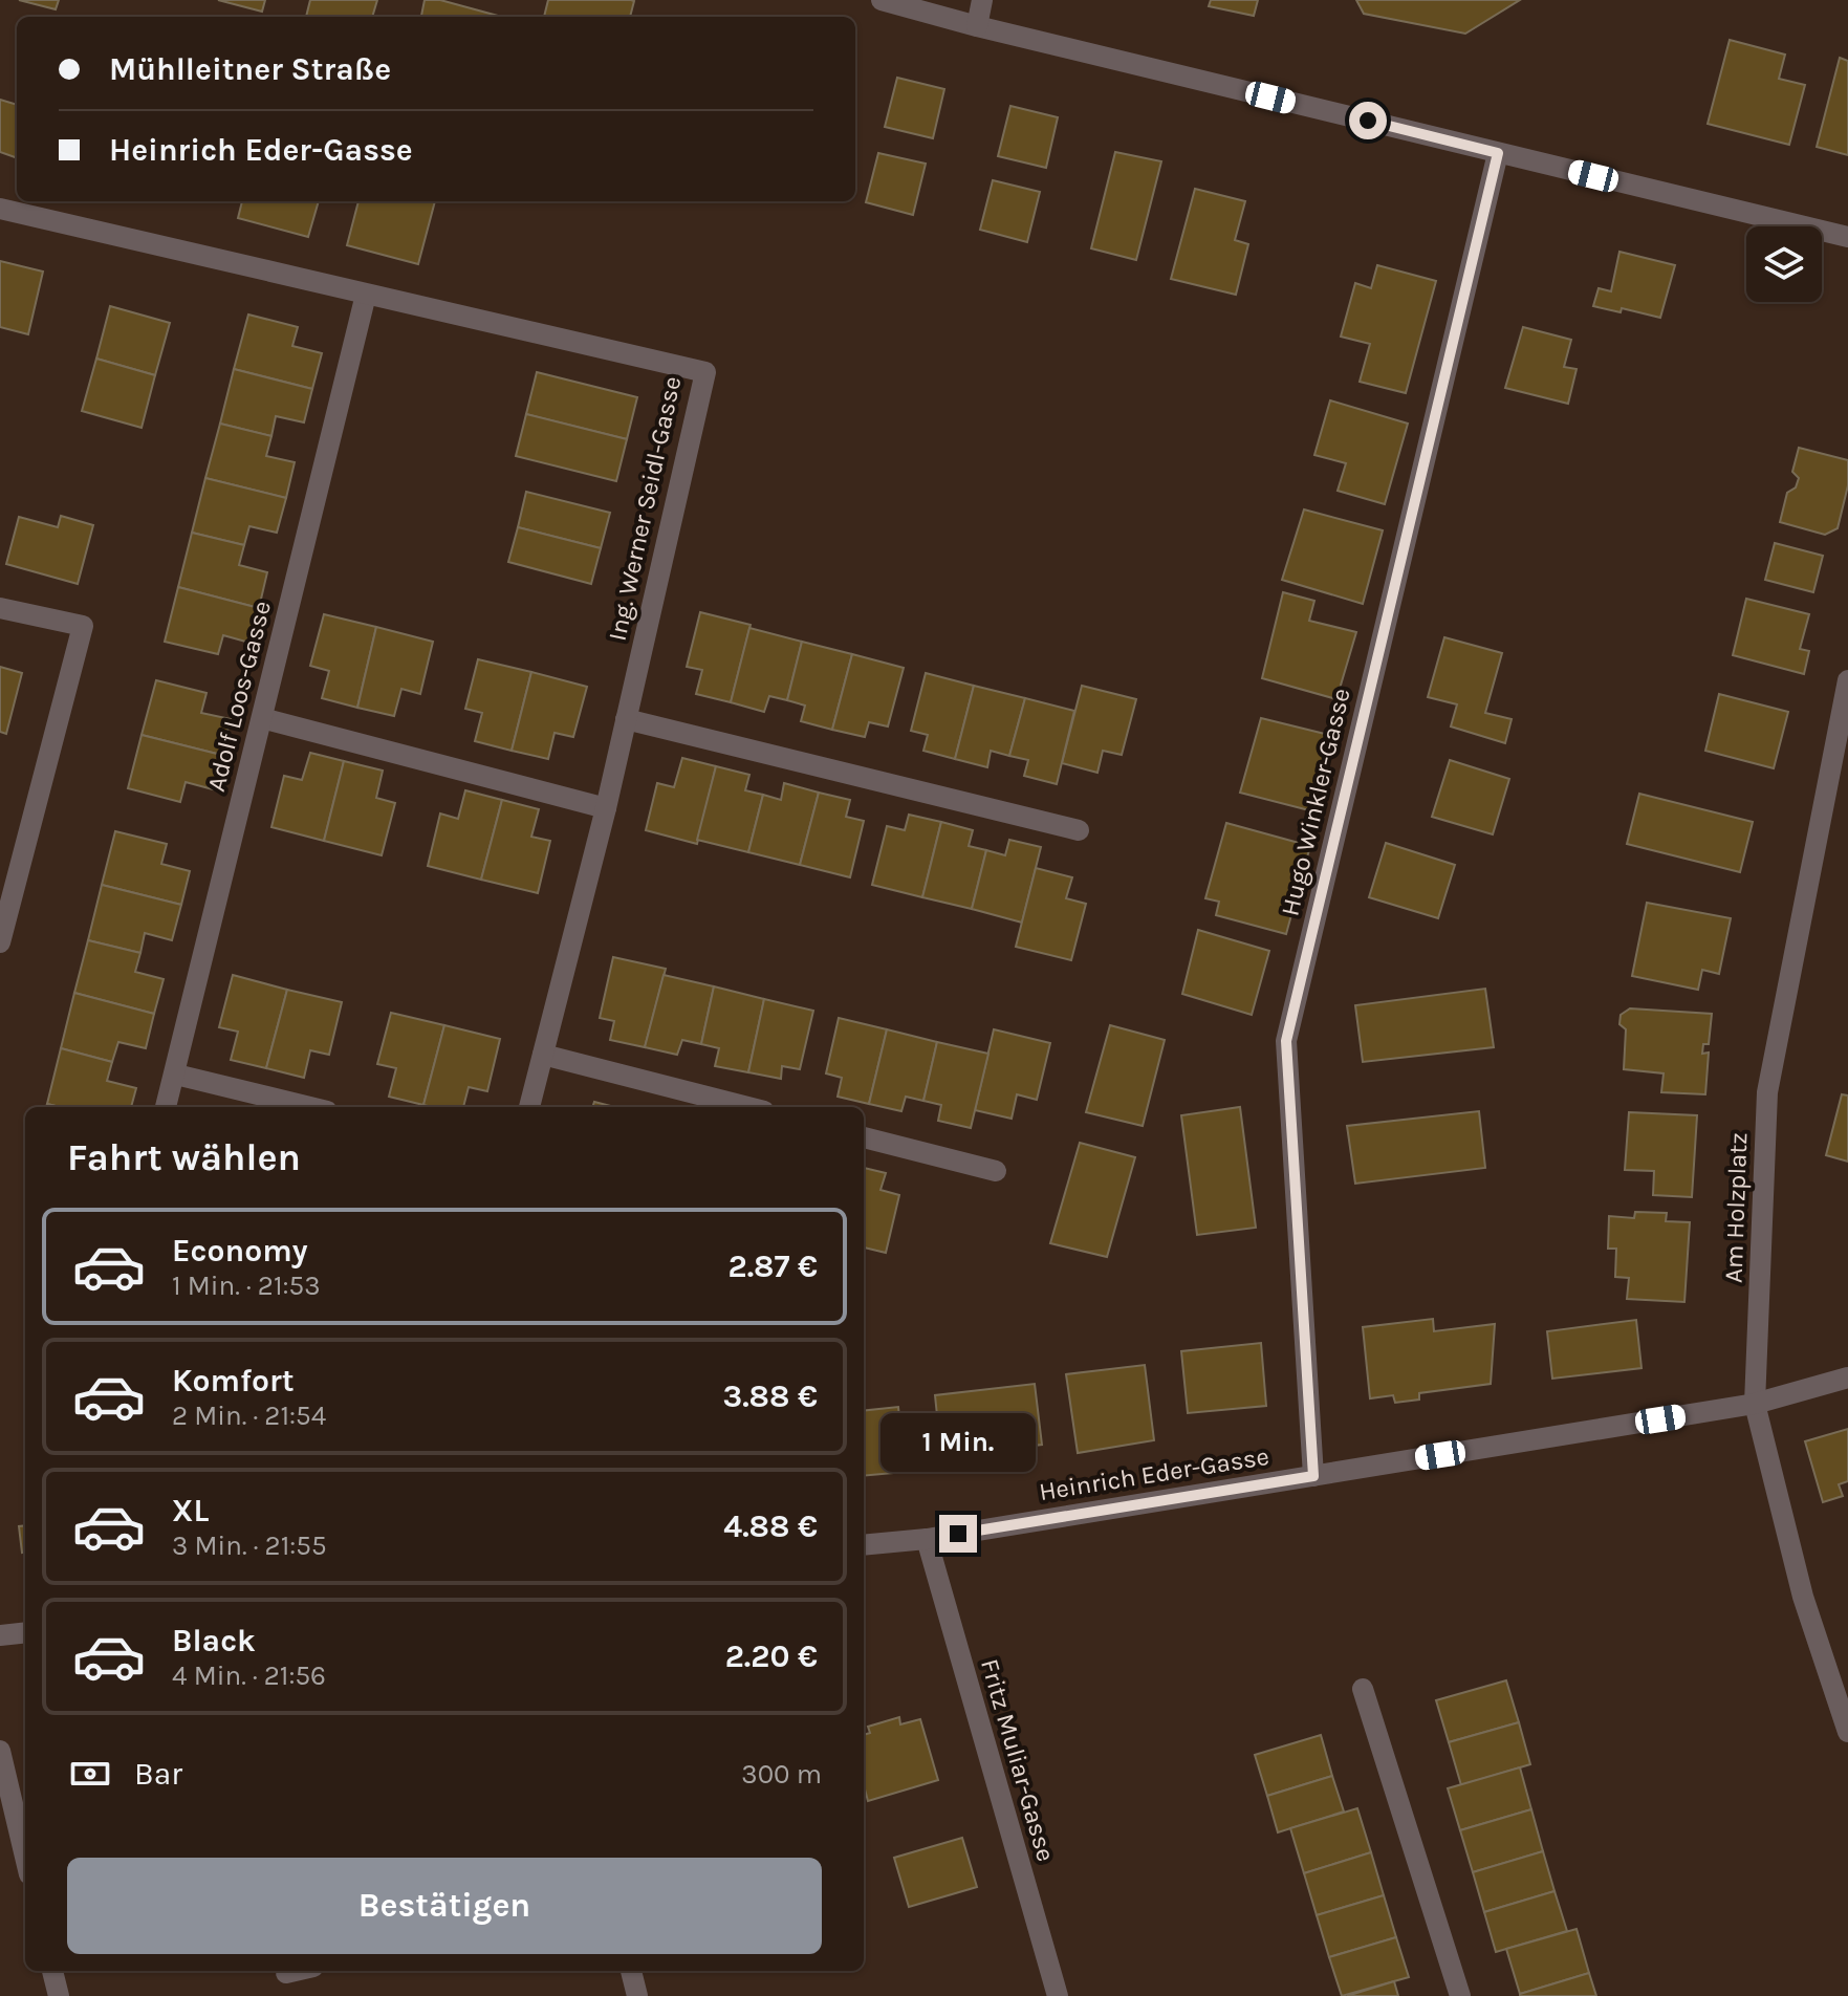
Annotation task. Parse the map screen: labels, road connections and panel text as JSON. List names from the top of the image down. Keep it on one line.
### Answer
{"streets":{"street":["Ing. Werner Seidl-Gasse","Adolf Loos-Gasse","Hugo Winkler-Gasse","Am Holzplatz","Heinrich Eder-Gasse","Fritz Muliar-Gasse"]},"crossings":[["Ing. Werner Seidl-Gasse","Adolf Loos-Gasse"],["Hugo Winkler-Gasse","Heinrich Eder-Gasse"],["Am Holzplatz","Heinrich Eder-Gasse"],["Heinrich Eder-Gasse","Fritz Muliar-Gasse"]],"page":{"banner":["Mühlleitner Straße","Heinrich Eder-Gasse"],"heading":"Fahrt wählen","list":[{"name":"Economy","note":"1 Min. · 21:53","value":"2.87 €"},{"name":"Komfort","note":"2 Min. · 21:54","value":"3.88 €"},{"name":"XL","note":"3 Min. · 21:55","value":"4.88 €"},{"name":"Black","note":"4 Min. · 21:56","value":"2.20 €"}],"bubble":"1 Min.","pay":["Bar","300 m"],"buttons":"Bestätigen"}}
